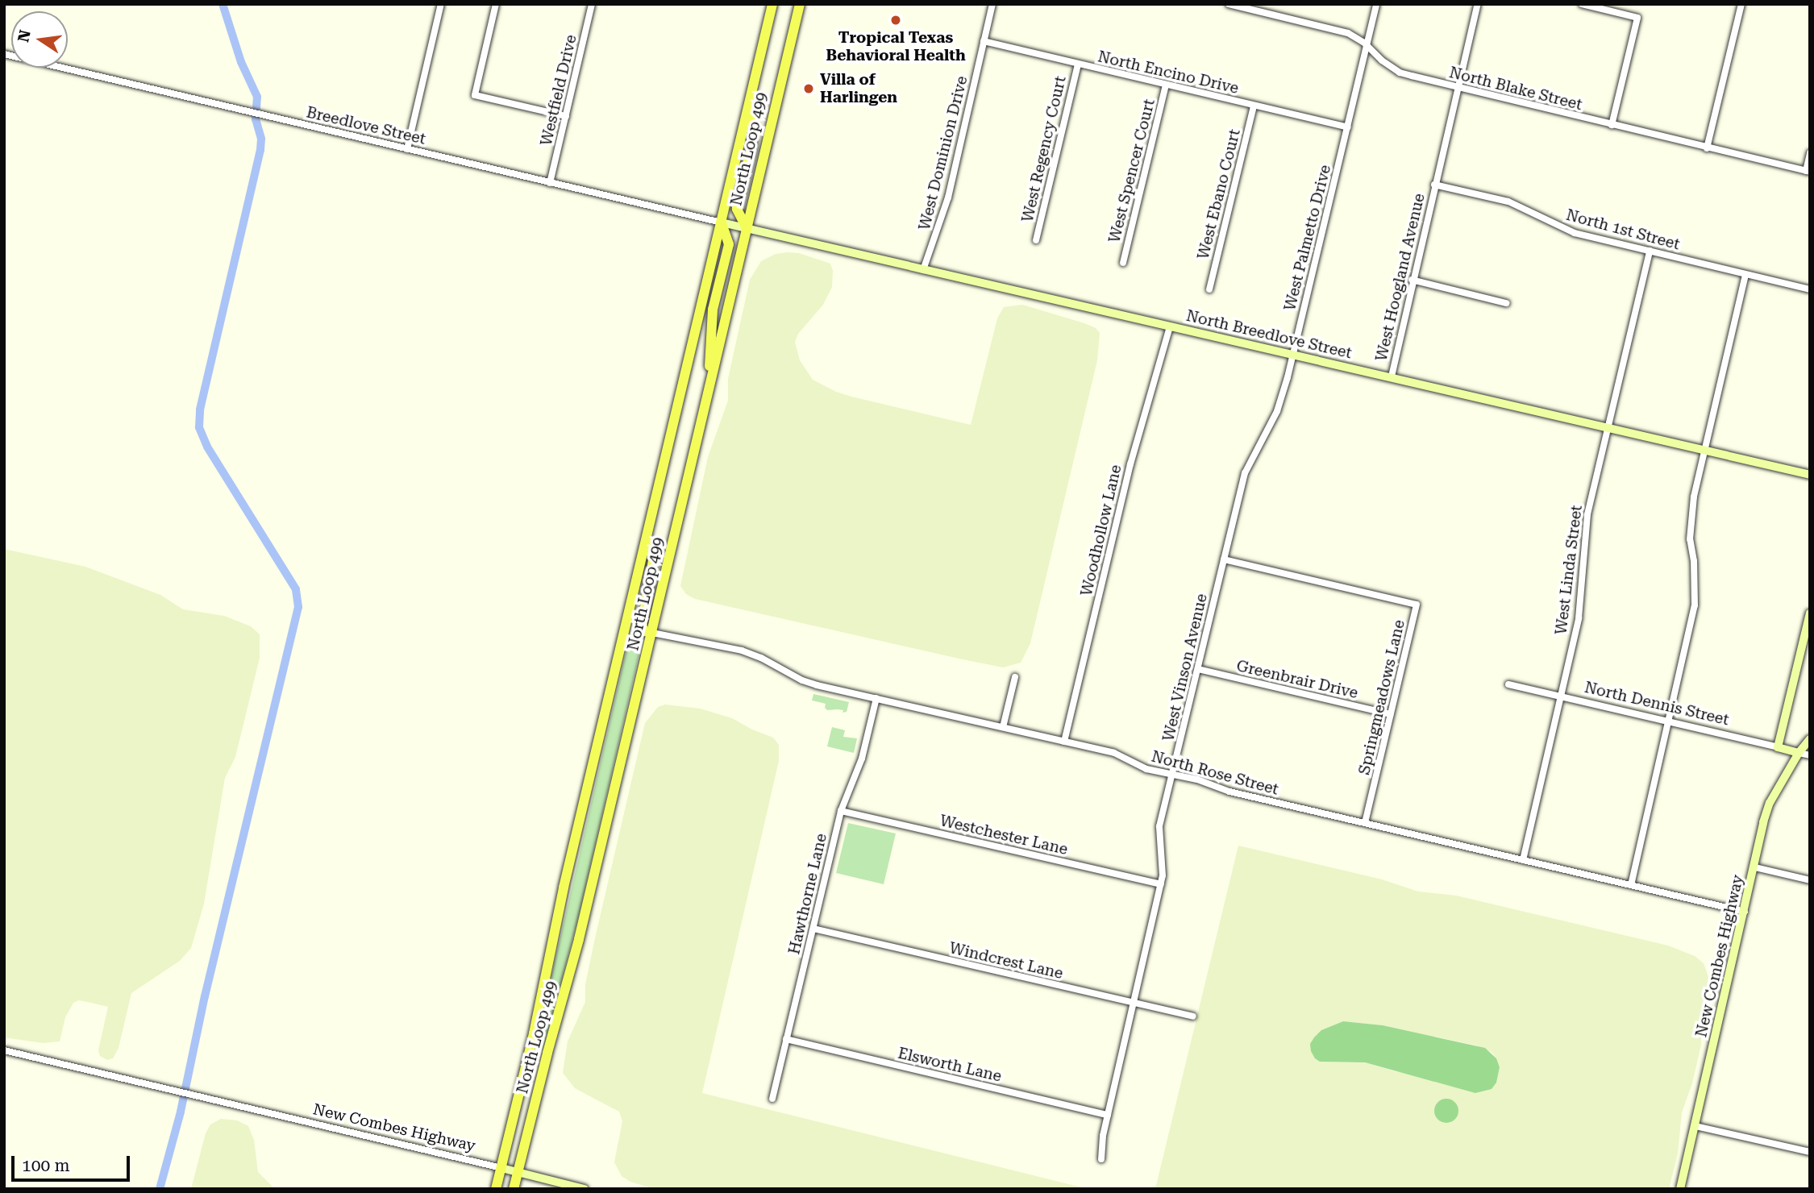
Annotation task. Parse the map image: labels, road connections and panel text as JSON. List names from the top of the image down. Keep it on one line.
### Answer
{"streets":{"main road":["North Loop 499"],"street":["North Encino Drive","North Blake Street","Westfield Drive","Breedlove Street","West Regency Court","West Dominion Drive","West Spencer Court","West Ebano Court","North 1st Street","West Palmetto Drive","West Hoogland Avenue","North Breedlove Street","Woodhollow Lane","West Linda Street","West Vinson Avenue","Greenbrair Drive","Springmeadows Lane","North Dennis Street","North Rose Street","Westchester Lane","Hawthorne Lane","New Combes Highway","Windcrest Lane","Elsworth Lane"]},"crossings":[["North Encino Drive","West Regency Court"],["North Encino Drive","West Dominion Drive"],["North Encino Drive","West Spencer Court"],["North Encino Drive","West Ebano Court"],["North Encino Drive","West Palmetto Drive"],["North Blake Street","West Palmetto Drive"],["North Blake Street","West Hoogland Avenue"],["Westfield Drive","Breedlove Street"],["Breedlove Street","North Loop 499"],["Breedlove Street","North Breedlove Street"],["North Loop 499","North Breedlove Street"],["North Loop 499","North Rose Street"],["North Loop 499","New Combes Highway"],["West Dominion Drive","North Breedlove Street"],["North 1st Street","West Hoogland Avenue"],["North 1st Street","West Linda Street"],["West Palmetto Drive","North Breedlove Street"],["West Palmetto Drive","West Vinson Avenue"],["West Hoogland Avenue","North Breedlove Street"],["North Breedlove Street","Woodhollow Lane"],["North Breedlove Street","West Linda Street"],["North Breedlove Street","West Vinson Avenue"],["Woodhollow Lane","North Rose Street"],["West Linda Street","North Dennis Street"],["West Linda Street","North Rose Street"],["West Vinson Avenue","Greenbrair Drive"],["West Vinson Avenue","Springmeadows Lane"],["West Vinson Avenue","North Rose Street"],["West Vinson Avenue","Westchester Lane"],["West Vinson Avenue","Windcrest Lane"],["West Vinson Avenue","Elsworth Lane"],["Greenbrair Drive","Springmeadows Lane"],["Springmeadows Lane","North Rose Street"],["North Dennis Street","New Combes Highway"],["North Rose Street","Hawthorne Lane"],["North Rose Street","New Combes Highway"],["Westchester Lane","Hawthorne Lane"],["Hawthorne Lane","Windcrest Lane"],["Hawthorne Lane","Elsworth Lane"]],"places":["Tropical Texas Behavioral Health","Villa of Harlingen"],"scale_bar":"100 m","north":"left"}
